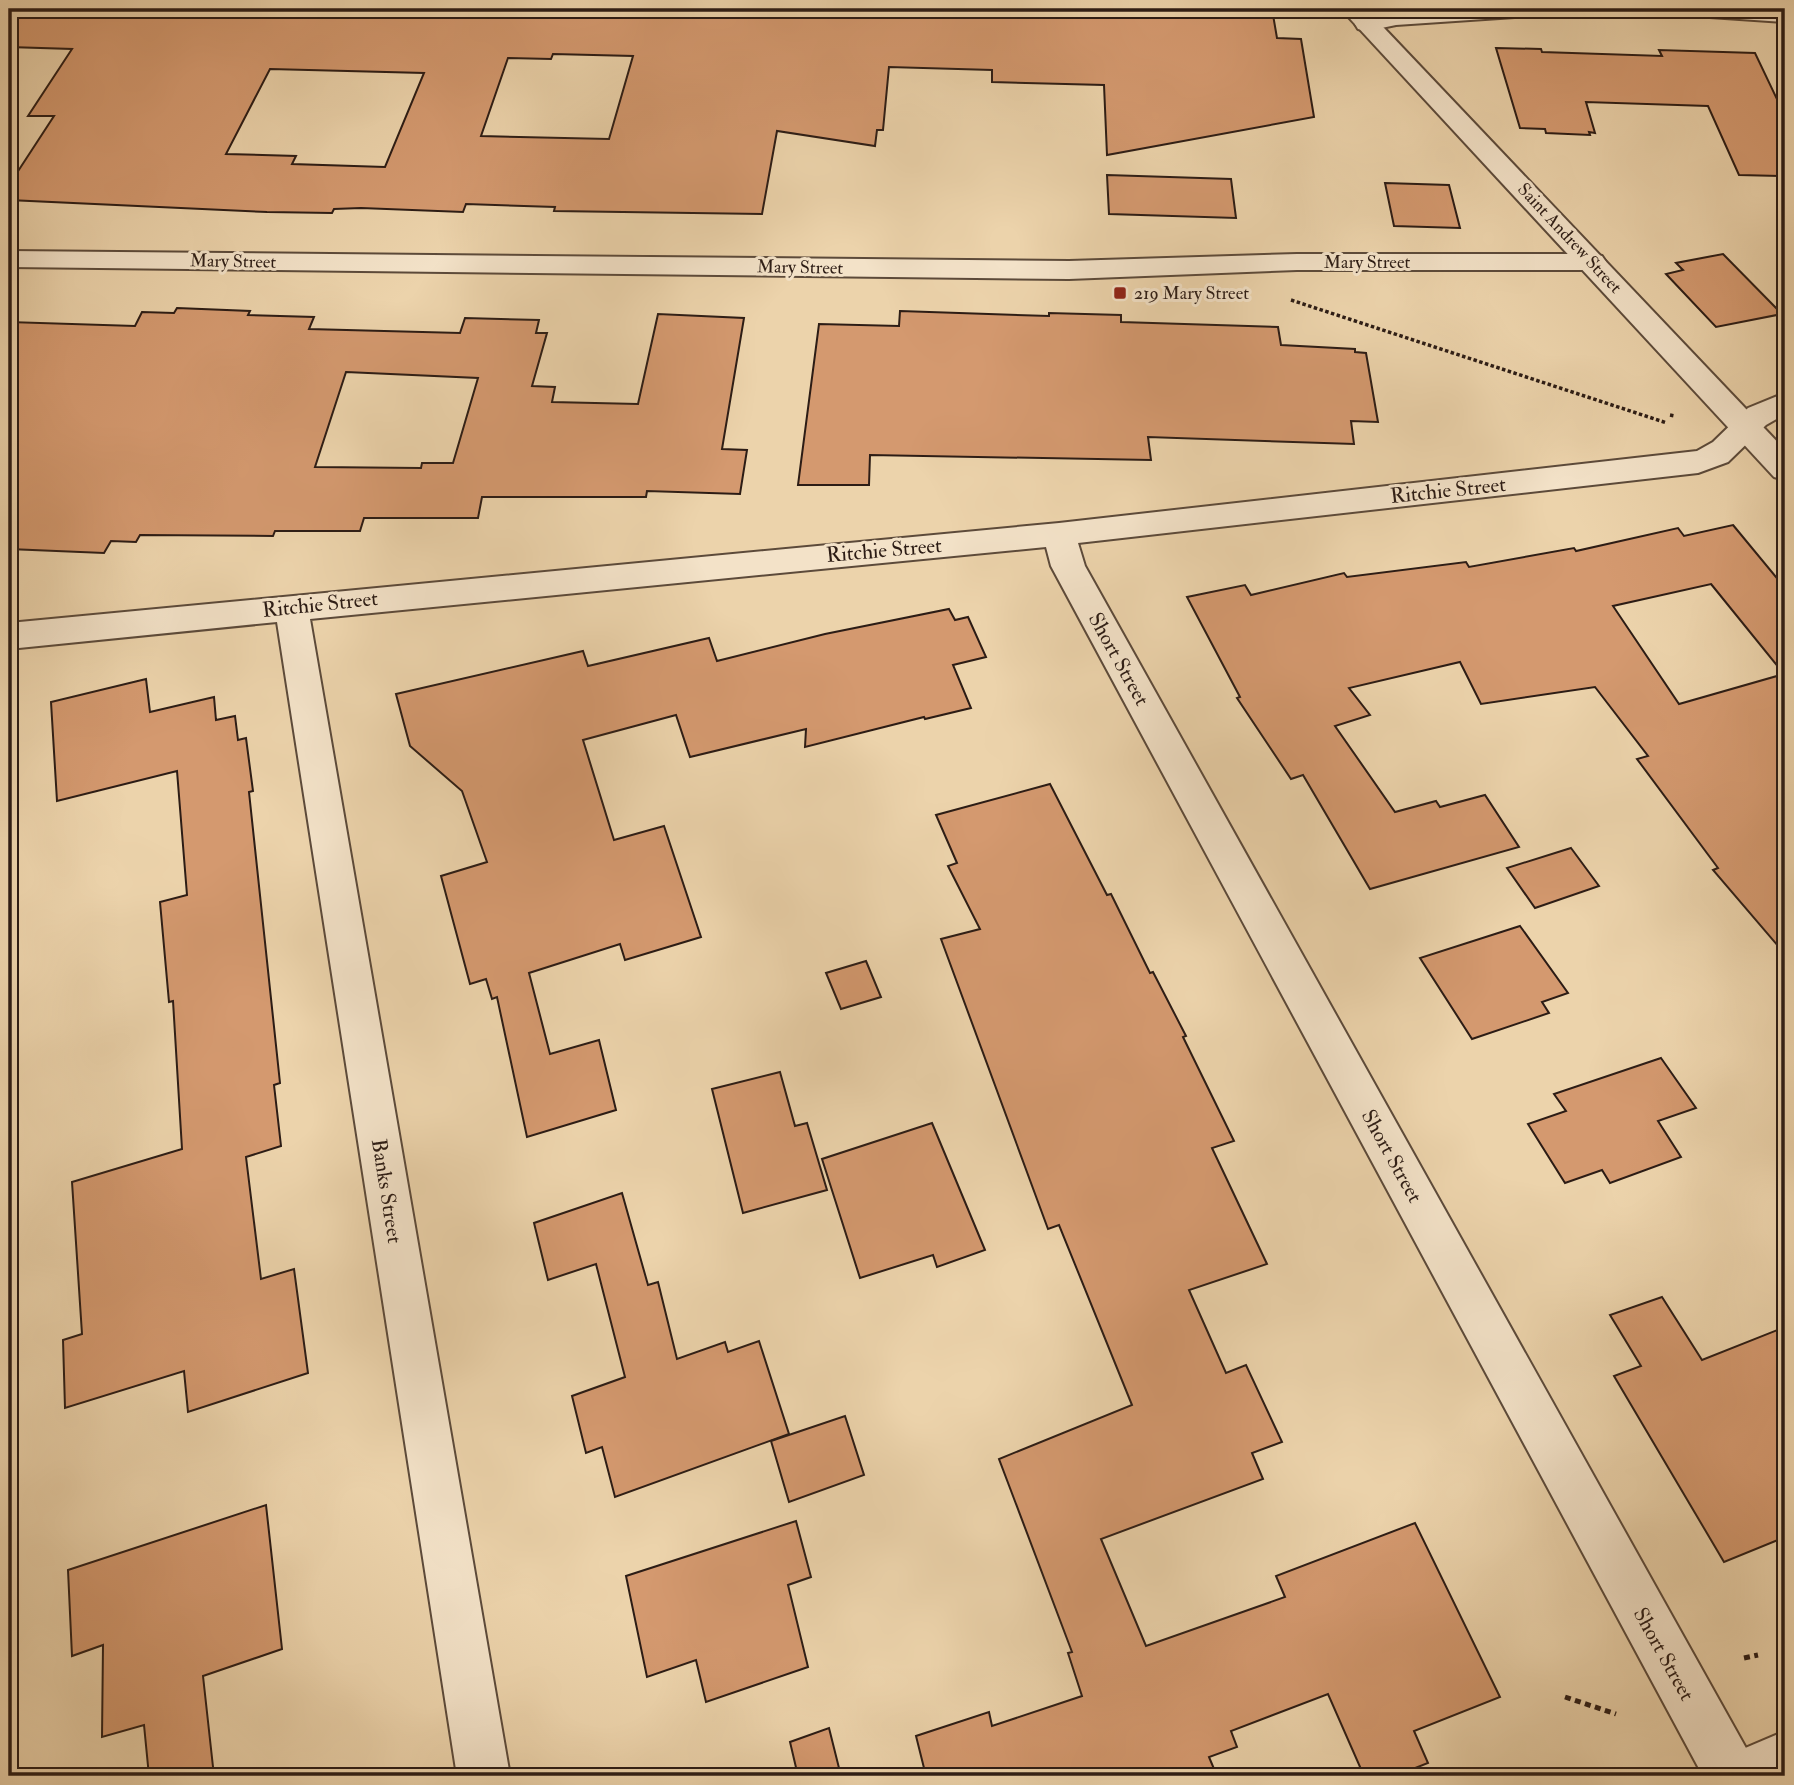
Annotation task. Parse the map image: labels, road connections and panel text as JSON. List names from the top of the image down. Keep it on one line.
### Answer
{"streets":{"street":["Saint Andrew Street","Mary Street","Ritchie Street","Short Street","Banks Street"]},"crossings":[["Saint Andrew Street","Mary Street"],["Saint Andrew Street","Ritchie Street"],["Ritchie Street","Short Street"],["Ritchie Street","Banks Street"]],"places":{"transit":["219 Mary Street"]}}
